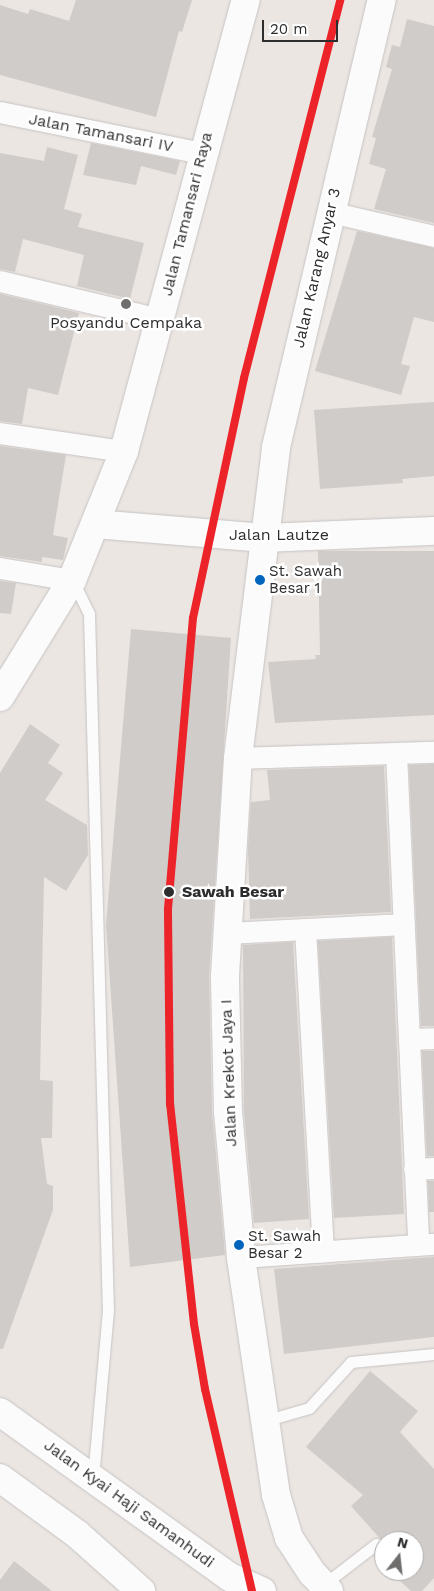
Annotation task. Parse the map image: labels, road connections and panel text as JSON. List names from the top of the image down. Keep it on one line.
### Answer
{"streets":{"street":["Jalan Tamansari IV","Jalan Tamansari Raya","Jalan Karang Anyar 3","Jalan Lautze","Jalan Krekot Jaya I","Jalan Kyai Haji Samanhudi"]},"crossings":[["Jalan Tamansari IV","Jalan Tamansari Raya"],["Jalan Tamansari Raya","Jalan Lautze"],["Jalan Karang Anyar 3","Jalan Lautze"],["Jalan Karang Anyar 3","Jalan Krekot Jaya I"],["Jalan Lautze","Jalan Krekot Jaya I"]],"places":["Posyandu Cempaka","St. Sawah Besar 1","Sawah Besar","St. Sawah Besar 2"],"scale_bar":"20 m","north":"top"}
